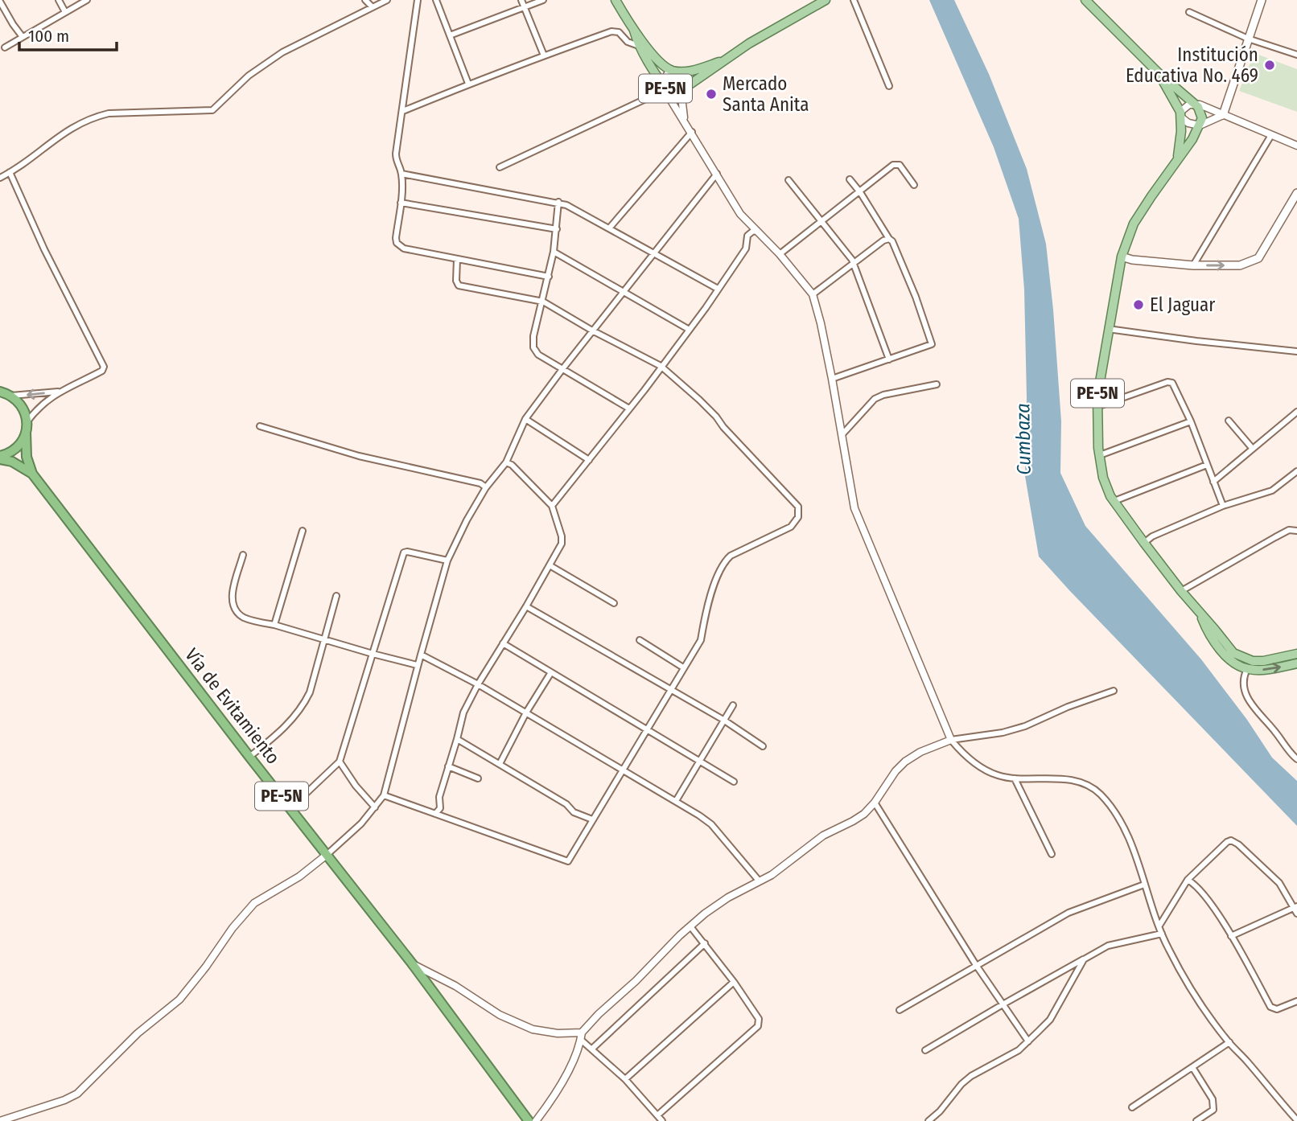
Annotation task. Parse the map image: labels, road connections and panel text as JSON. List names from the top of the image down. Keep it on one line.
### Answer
{"streets":{"highway":["PE-5N","Vía de Evitamiento"]},"water":["Cumbaza"],"places":["Institución Educativa No. 469","Mercado Santa Anita","El Jaguar"],"scale_bar":"100 m"}
